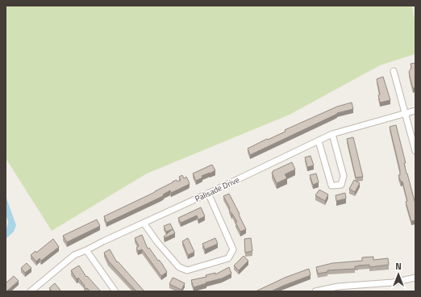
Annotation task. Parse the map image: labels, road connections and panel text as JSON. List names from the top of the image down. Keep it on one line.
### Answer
{"streets":{"street":["Palisade Drive"]},"north":"top"}
